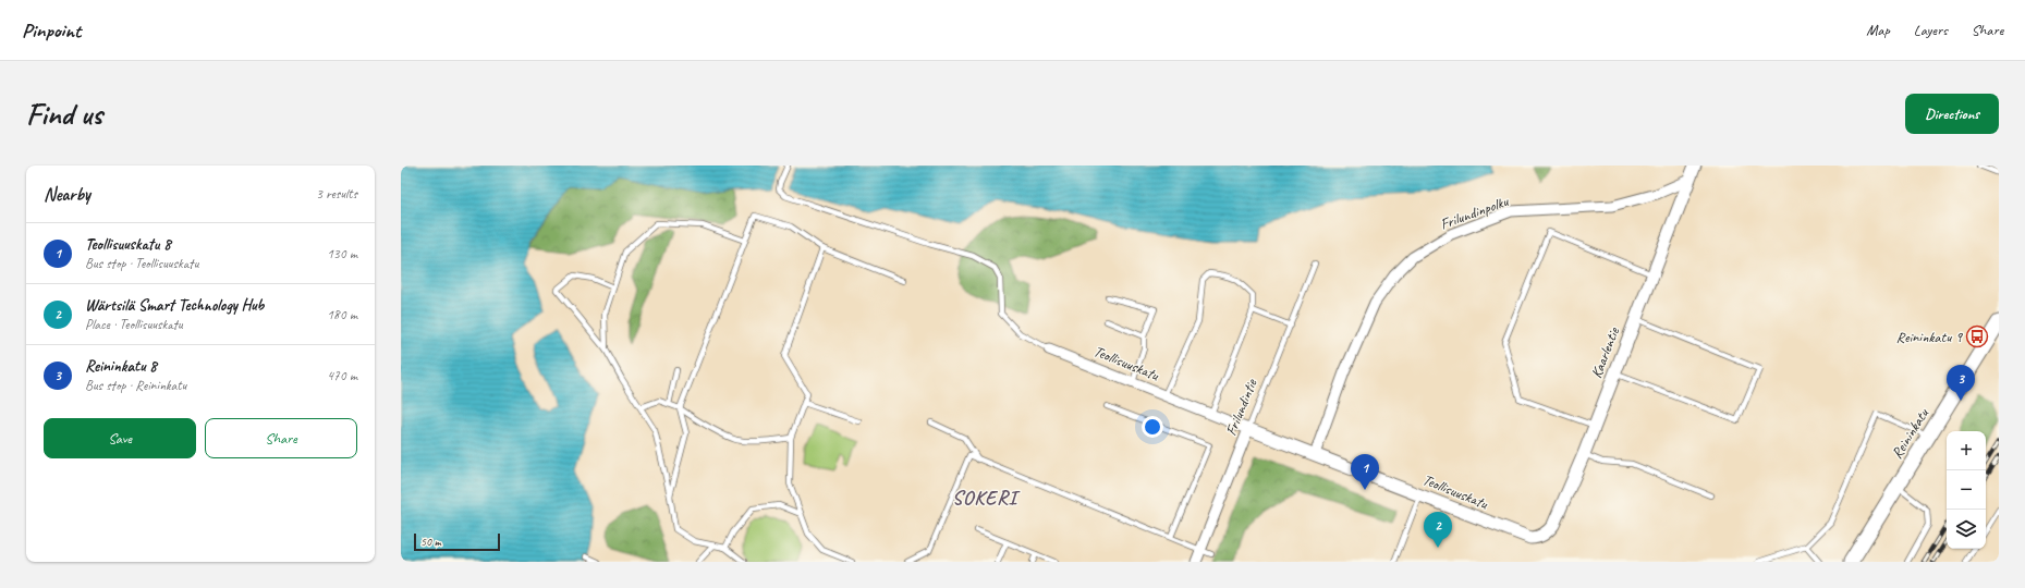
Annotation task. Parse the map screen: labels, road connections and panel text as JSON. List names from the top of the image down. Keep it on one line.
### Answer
{"streets":{"main road":["Reininkatu"],"street":["Frilundinpolku","Kaarlentie","Teollisuuskatu","Frilundintie"]},"crossings":[["Frilundinpolku","Kaarlentie"],["Frilundinpolku","Teollisuuskatu"],["Kaarlentie","Teollisuuskatu"],["Teollisuuskatu","Frilundintie"]],"districts":["SOKERI"],"places":{"bus stop":["Reininkatu 9"]},"scale_bar":"50 m","page":{"header":"Pinpoint","nav":["Map","Layers","Share"],"buttons":["Directions",["Save","Share"]],"title":"Find us","heading":["Nearby","3 results"],"list":[{"mark":"1","name":"Teollisuuskatu 8","note":"Bus stop · Teollisuuskatu","value":"130 m"},{"mark":"2","name":"Wärtsilä Smart Technology Hub","note":"Place · Teollisuuskatu","value":"180 m"},{"mark":"3","name":"Reininkatu 8","note":"Bus stop · Reininkatu","value":"470 m"}],"pins":["3","1","2"],"map_buttons":["+","−"],"scale":"50 m"}}
